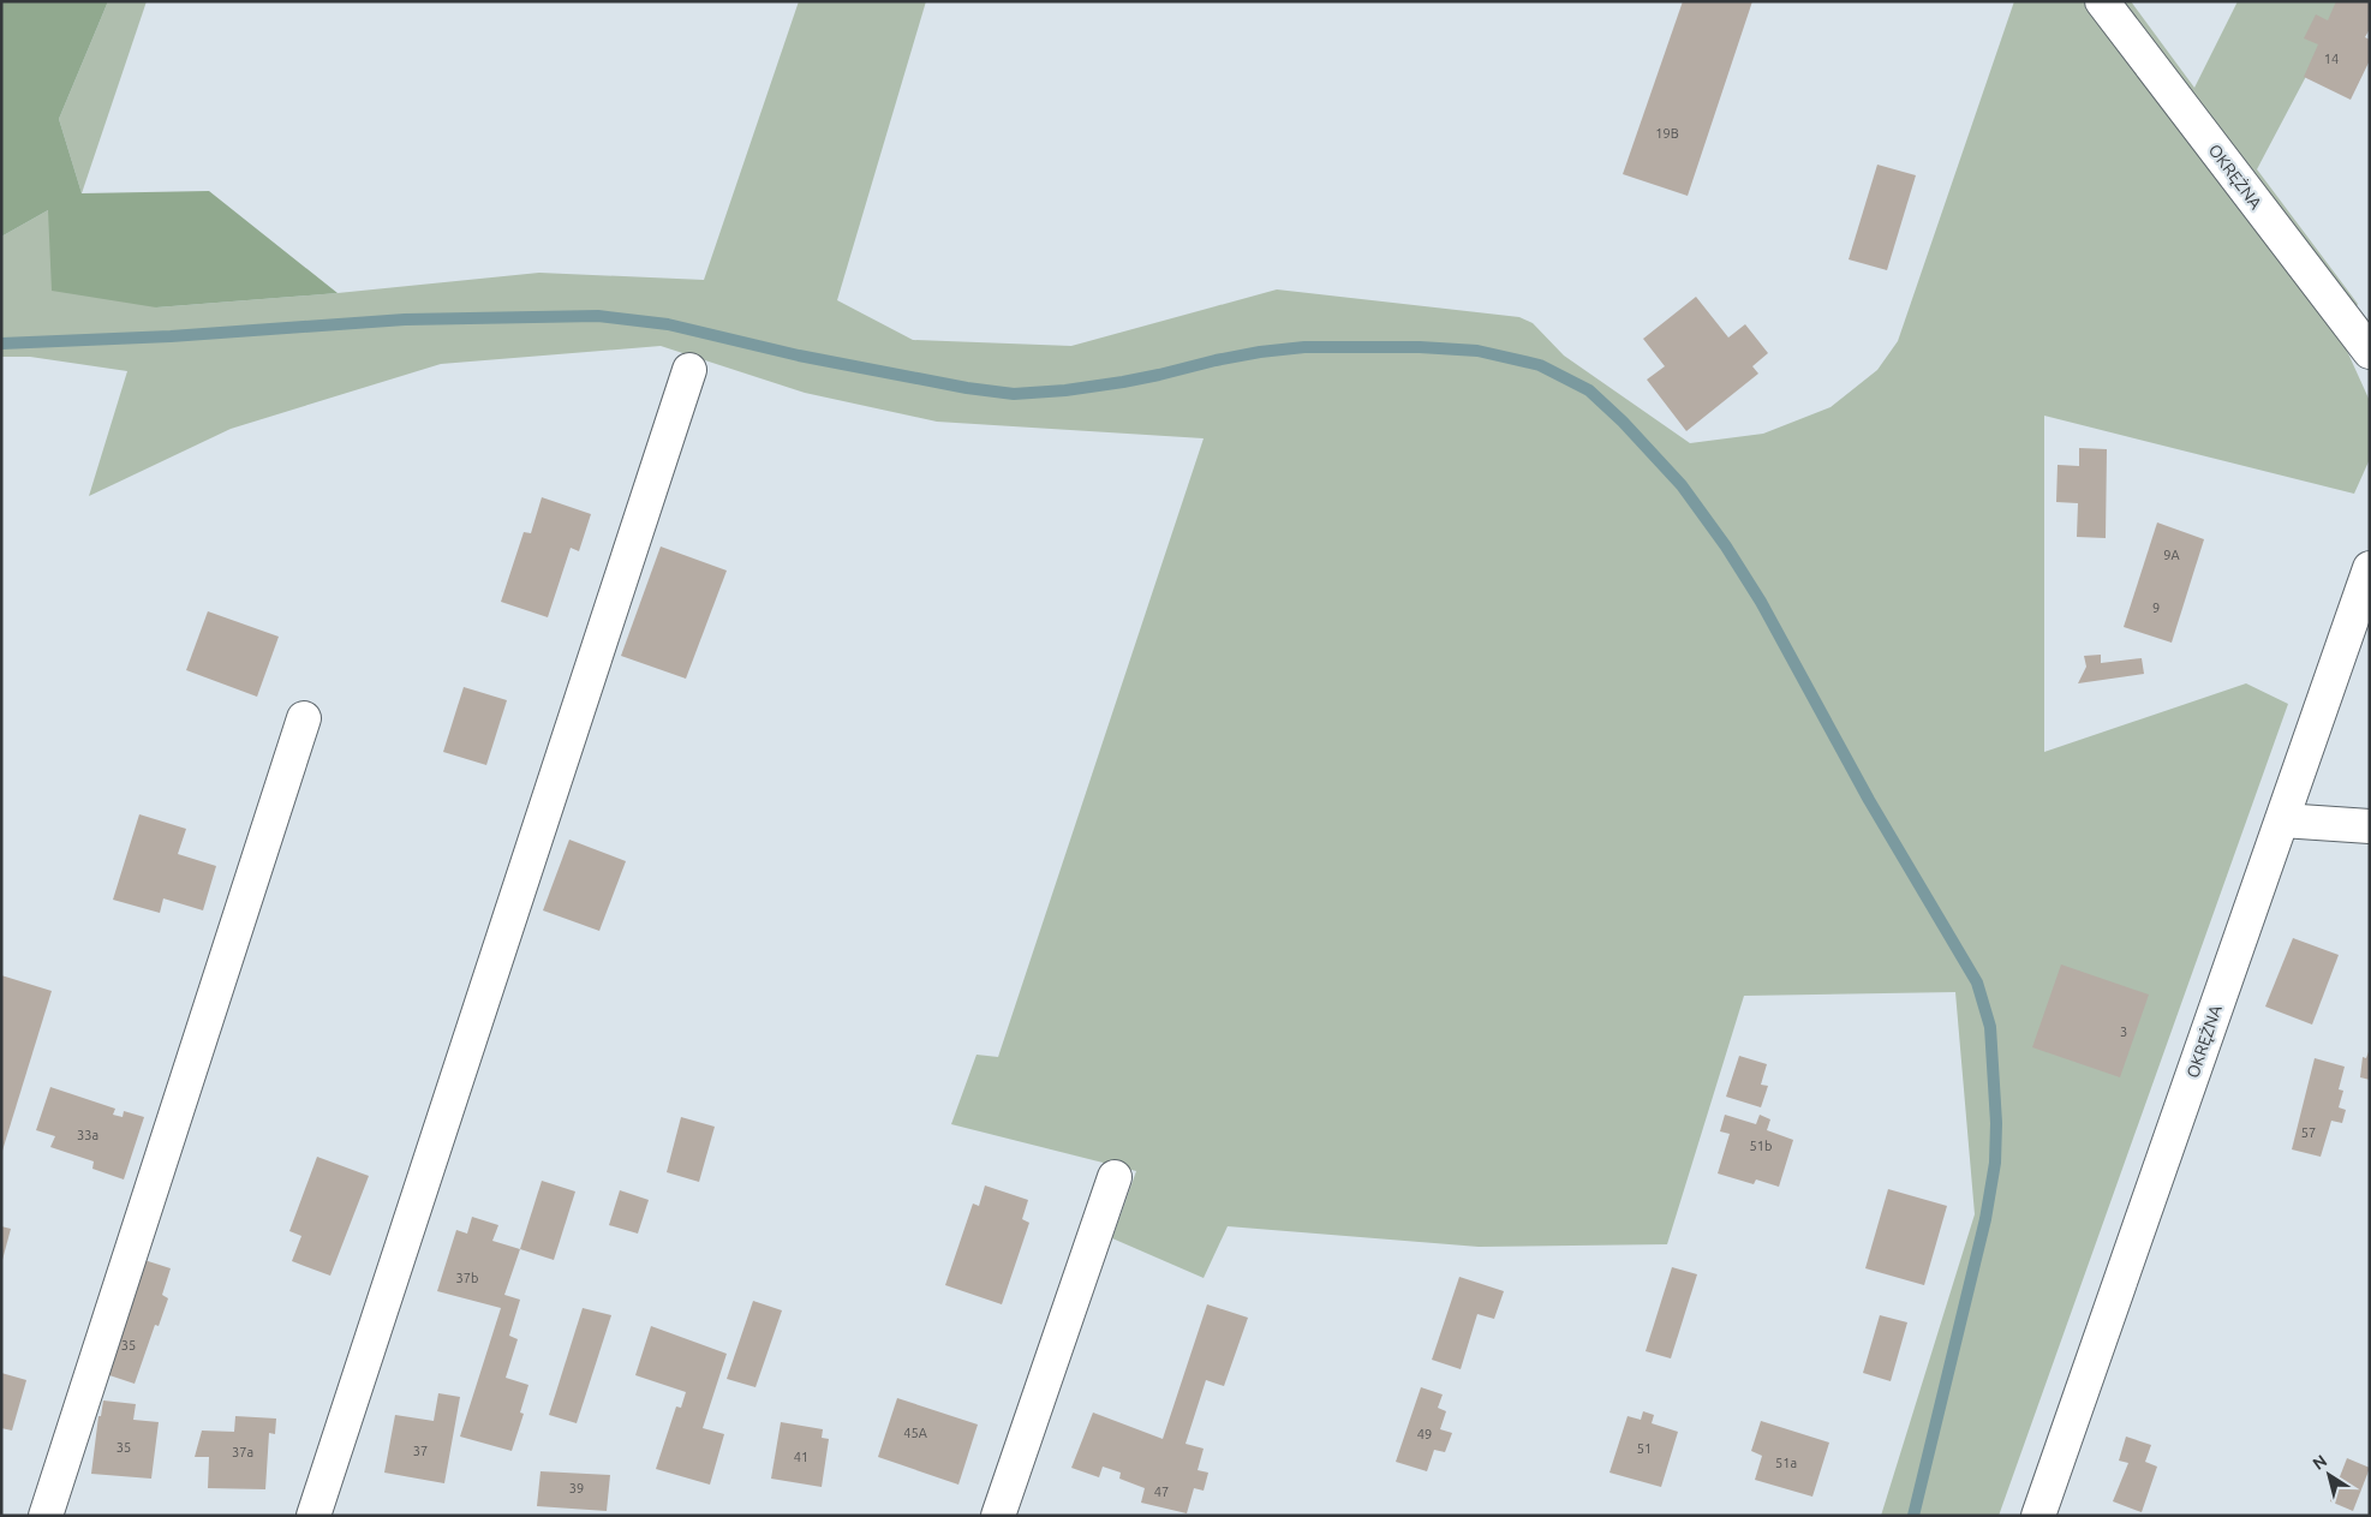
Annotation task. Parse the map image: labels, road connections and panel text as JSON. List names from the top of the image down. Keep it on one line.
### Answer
{"streets":{"street":["OKRĘŻNA"]},"house_numbers":["14","19B","9A","9","3","57","33a","51b","37b","35","45A","49","35","51","37","37a","41","51a","39","47"],"north":"top left"}
